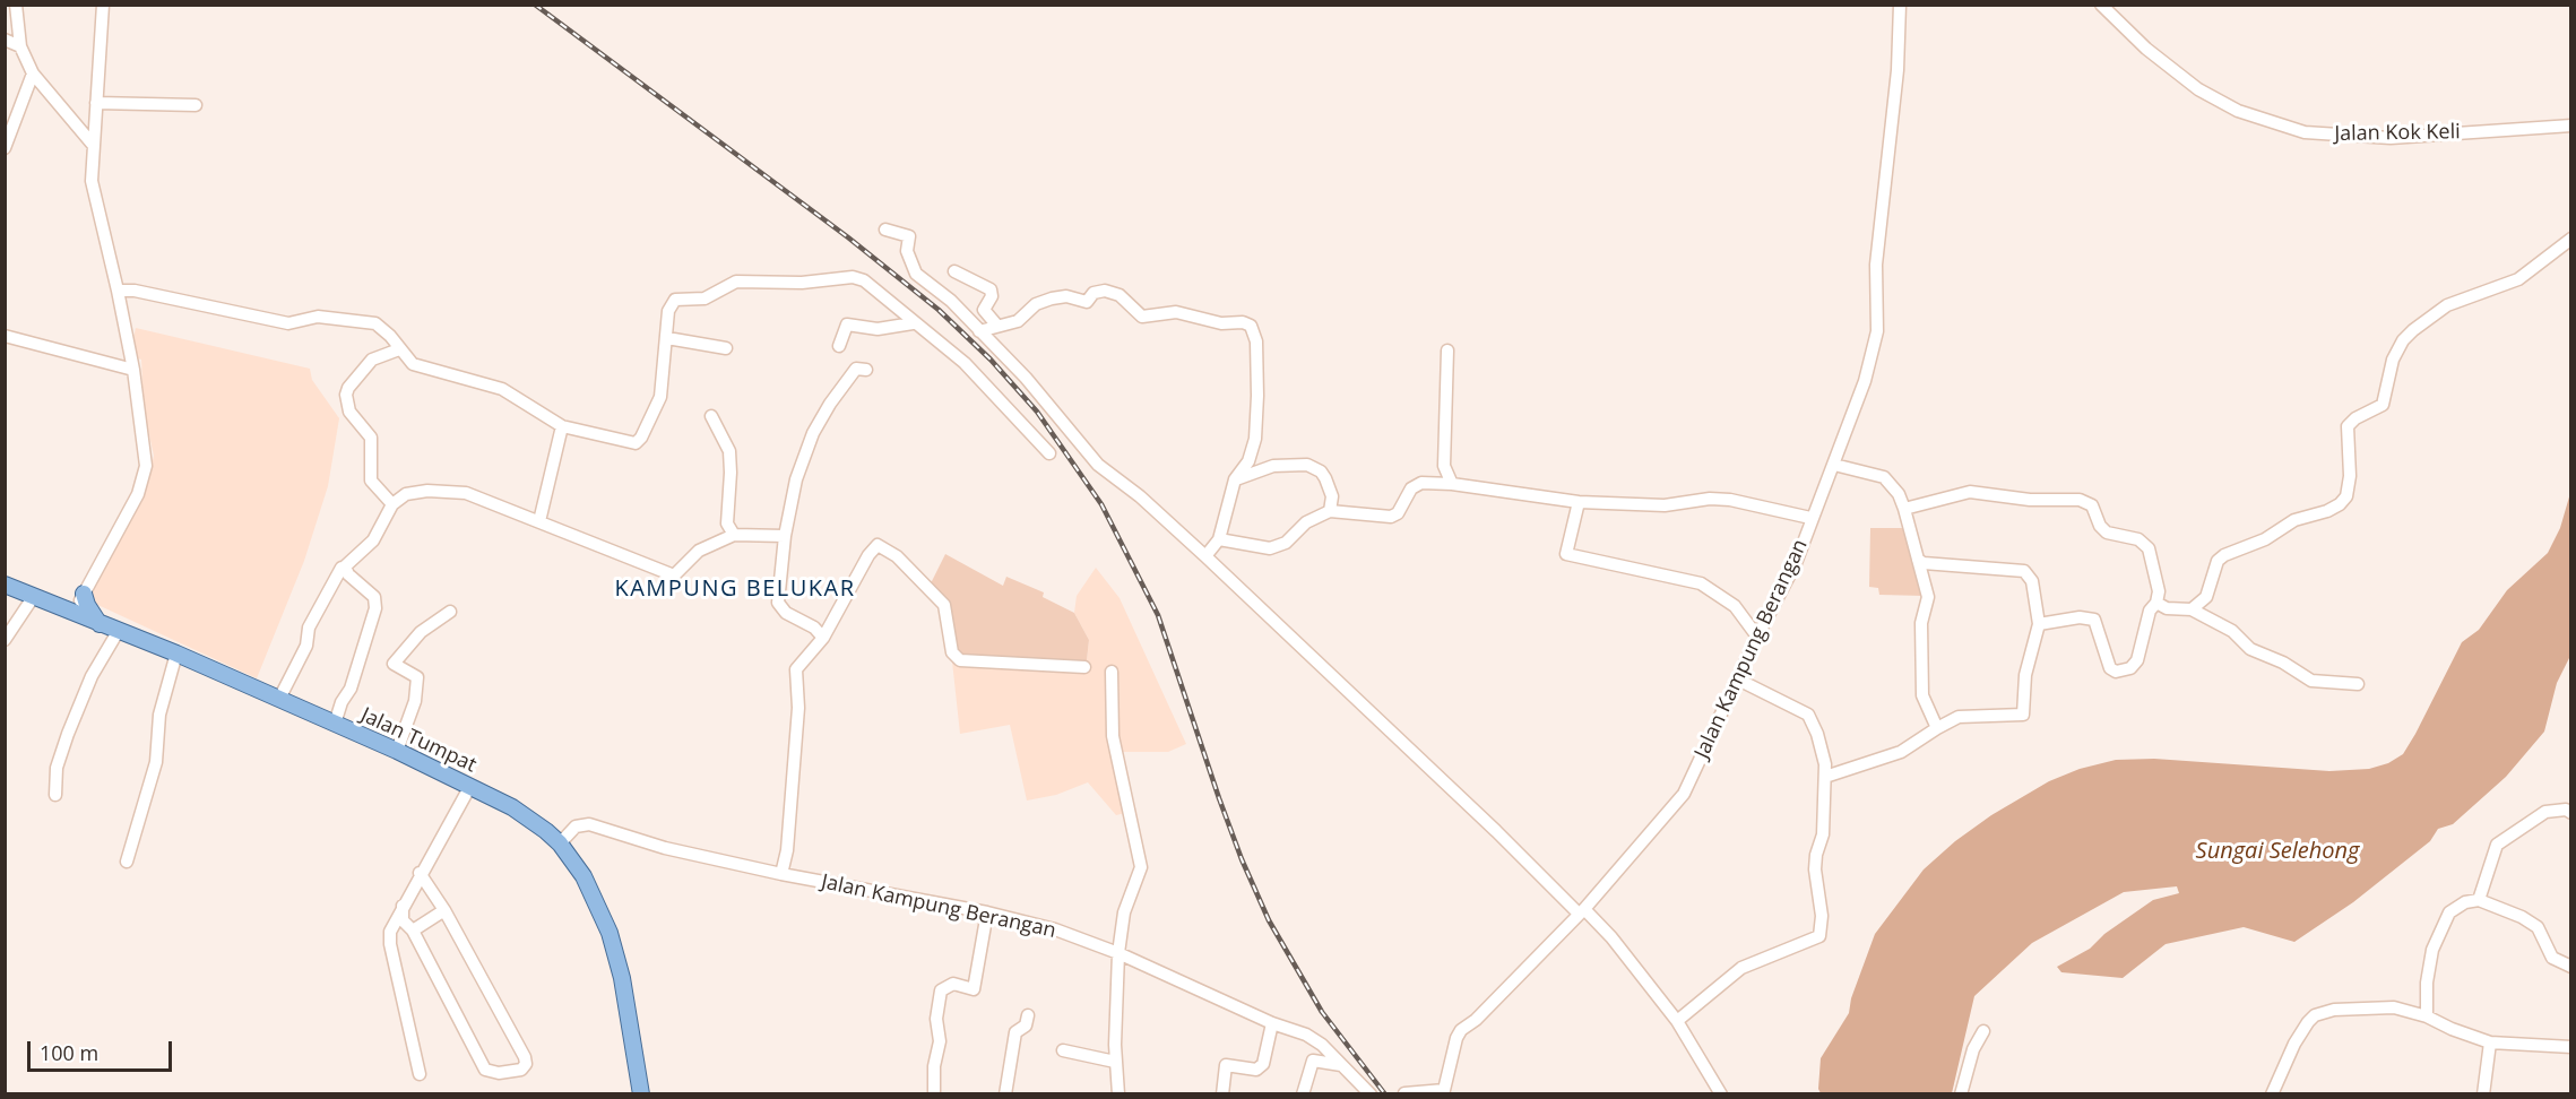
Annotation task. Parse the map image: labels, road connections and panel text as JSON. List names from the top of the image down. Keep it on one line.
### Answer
{"streets":{"main road":["Jalan Tumpat"],"street":["Jalan Kok Keli","Jalan Kampung Berangan"]},"crossings":[["Jalan Kampung Berangan","Jalan Tumpat"]],"districts":["KAMPUNG BELUKAR"],"water":["Sungai Selehong"],"scale_bar":"100 m"}
